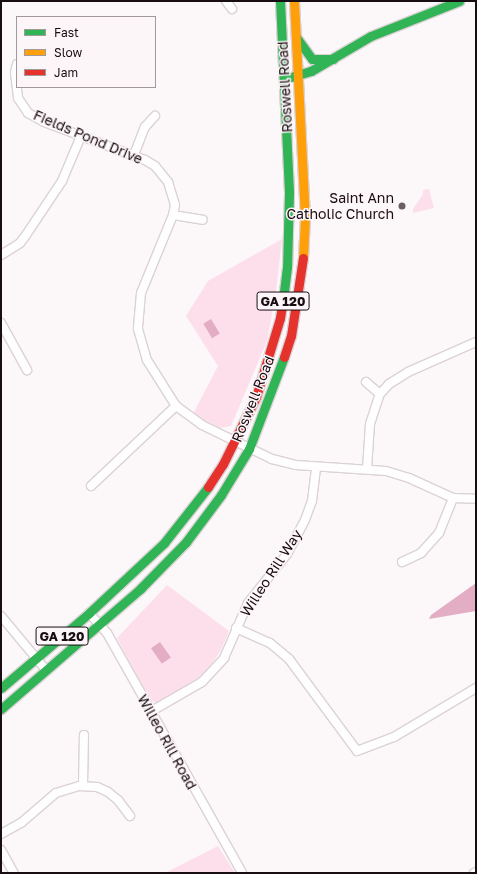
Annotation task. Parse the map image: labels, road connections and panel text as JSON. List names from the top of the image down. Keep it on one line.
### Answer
{"streets":{"main road":["Roswell Road","GA 120"],"street":["Fields Pond Drive","Willeo Rill Way","Willeo Rill Road"]},"crossings":[["Roswell Road","Fields Pond Drive"],["Roswell Road","Willeo Rill Road"],["Fields Pond Drive","Willeo Rill Way"],["Willeo Rill Way","Willeo Rill Road"]],"places":["Saint Ann Catholic Church"],"legend":["Fast","Slow","Jam"]}
